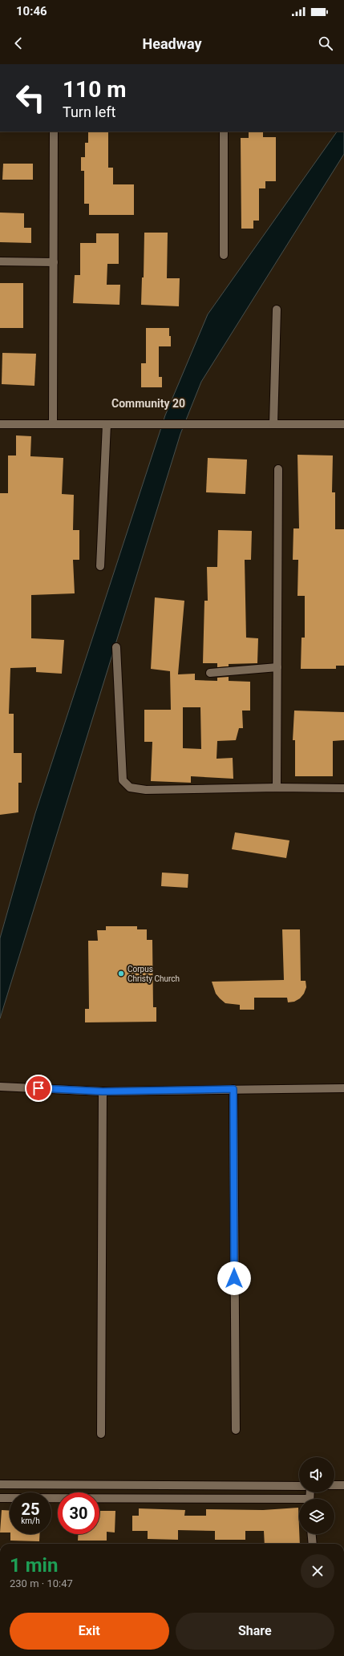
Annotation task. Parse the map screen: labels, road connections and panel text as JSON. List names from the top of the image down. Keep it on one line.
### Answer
{"districts":["Community 20"],"places":["Corpus Christy Church"],"page":{"status":"10:46","header":"Headway","turn":["110 m","Turn left"],"speed":"25 km/h","limit":"30","heading":["1 min","230 m · 10:47"],"buttons":["Exit","Share"]}}
